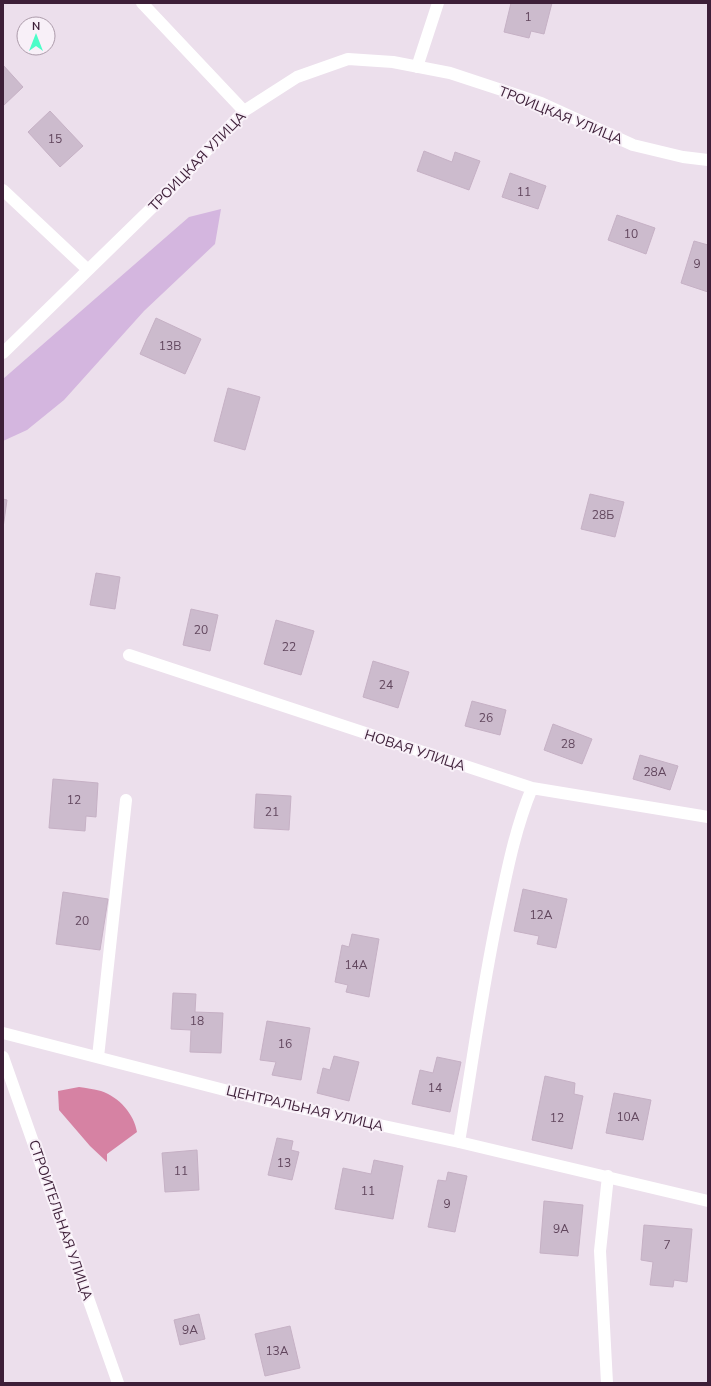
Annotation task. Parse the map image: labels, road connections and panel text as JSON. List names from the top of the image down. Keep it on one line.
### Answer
{"streets":{"street":["ТРОИЦКАЯ УЛИЦА","НОВАЯ УЛИЦА","ЦЕНТРАЛЬНАЯ УЛИЦА","СТРОИТЕЛЬНАЯ УЛИЦА"]},"house_numbers":["1","15","11","10","9","13В","28Б","20","22","24","26","28","28А","12","21","12А","20","14А","18","16","14","10А","12","13","11","11","9","9А","7","9А","13А"],"north":"top"}
